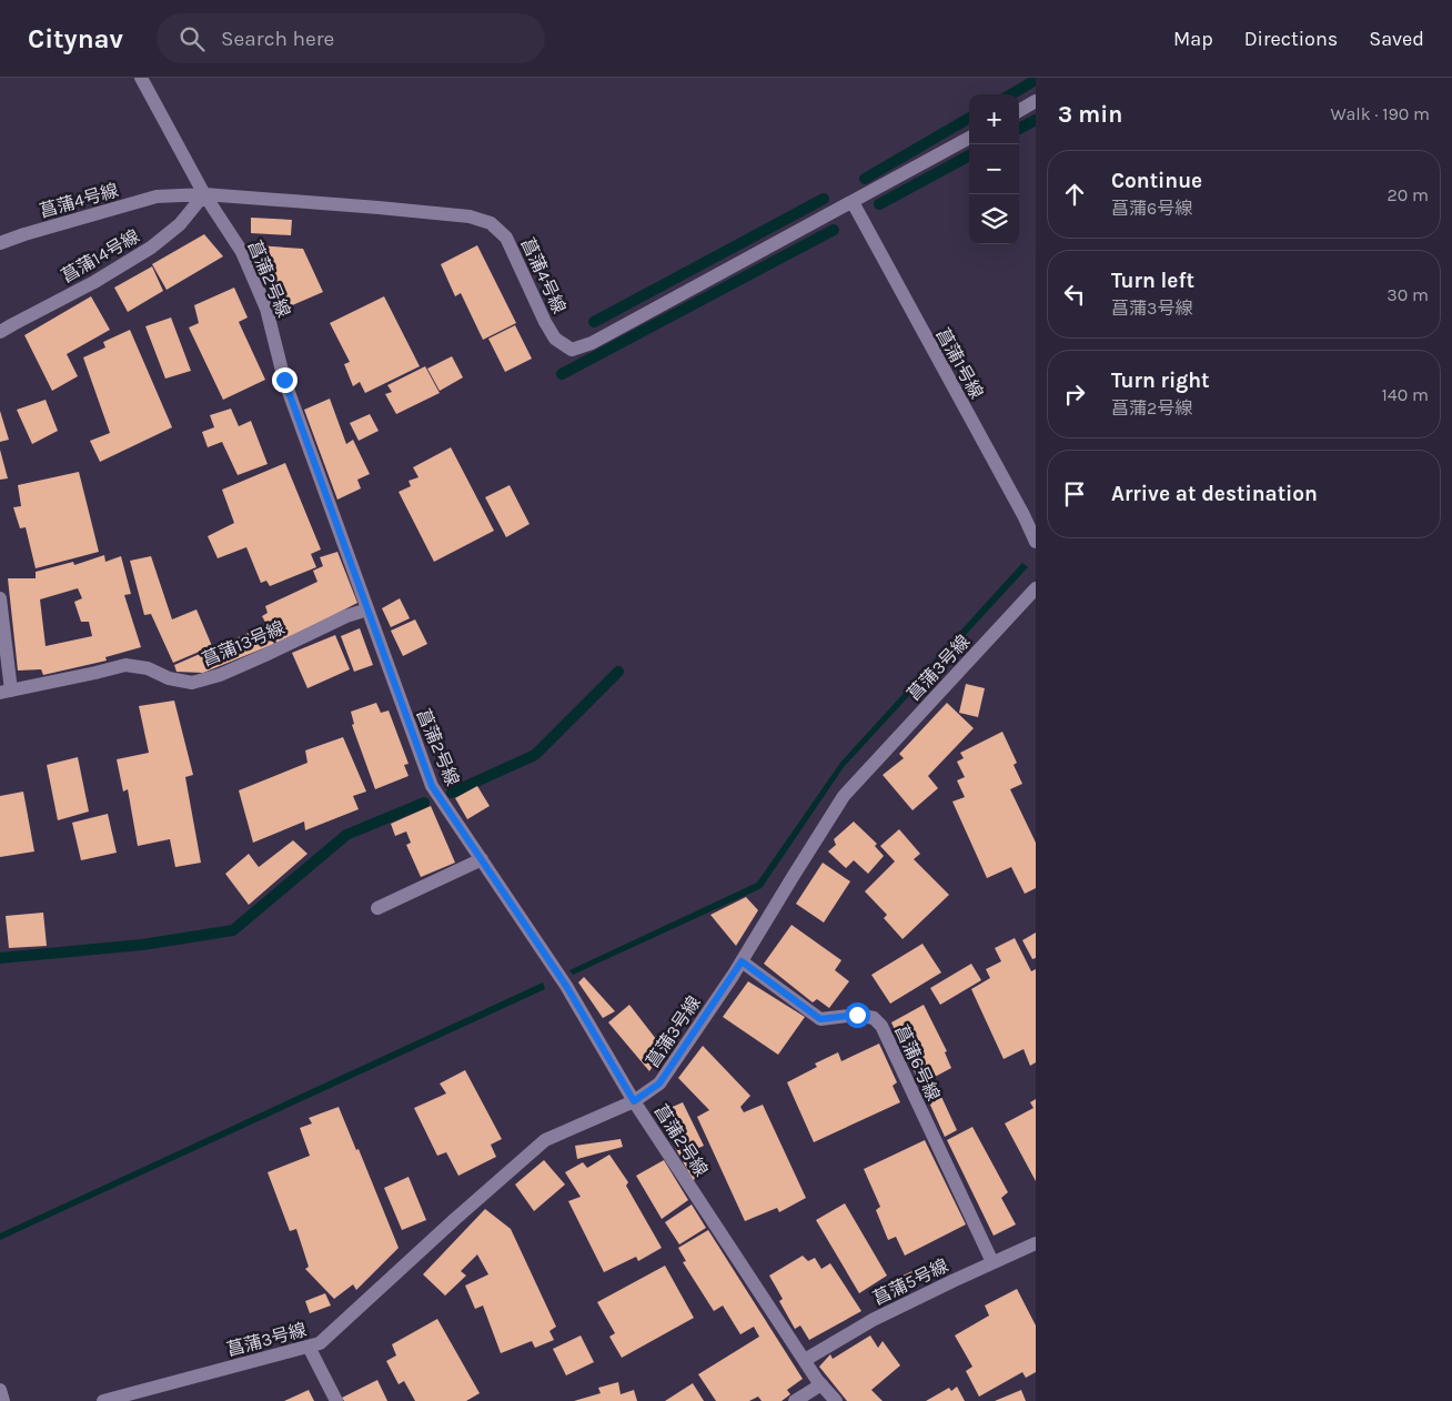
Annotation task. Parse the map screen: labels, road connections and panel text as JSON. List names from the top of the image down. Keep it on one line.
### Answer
{"streets":{"street":["菖蒲4号線","菖蒲14号線","菖蒲2号線","菖蒲1号線","菖蒲13号線","菖蒲3号線","菖蒲6号線","菖蒲5号線"]},"crossings":[["菖蒲4号線","菖蒲14号線"],["菖蒲4号線","菖蒲2号線"],["菖蒲4号線","菖蒲1号線"],["菖蒲14号線","菖蒲2号線"],["菖蒲2号線","菖蒲13号線"],["菖蒲2号線","菖蒲3号線"],["菖蒲2号線","菖蒲5号線"],["菖蒲3号線","菖蒲6号線"],["菖蒲6号線","菖蒲5号線"]],"page":{"header":"Citynav","search":"Search here","nav":["Map","Directions","Saved"],"heading":["3 min","Walk · 190 m"],"map_buttons":["+","−"],"list":[["Continue","菖蒲6号線","20 m"],["Turn left","菖蒲3号線","30 m"],["Turn right","菖蒲2号線","140 m"],"Arrive at destination"]}}
